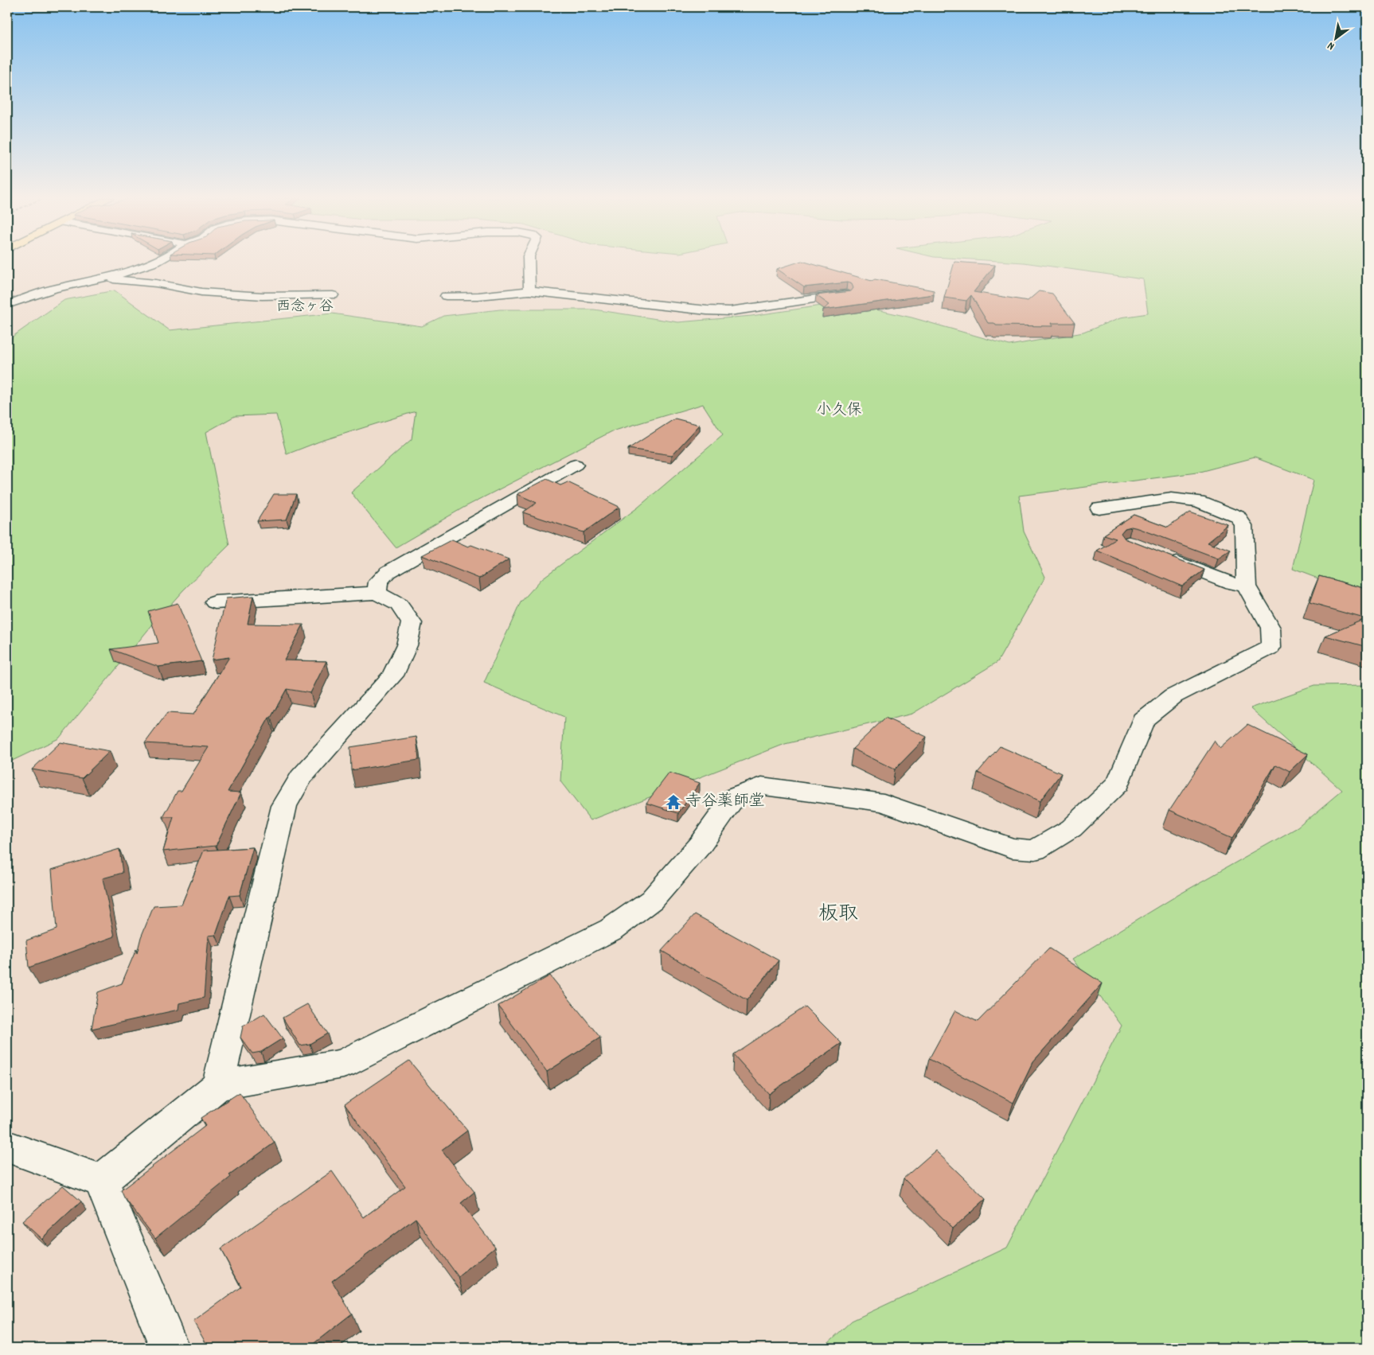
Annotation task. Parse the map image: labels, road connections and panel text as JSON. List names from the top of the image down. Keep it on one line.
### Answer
{"districts":["西念ヶ谷","小久保","板取"],"places":{"temple":["寺谷薬師堂"]},"north":"bottom left"}
